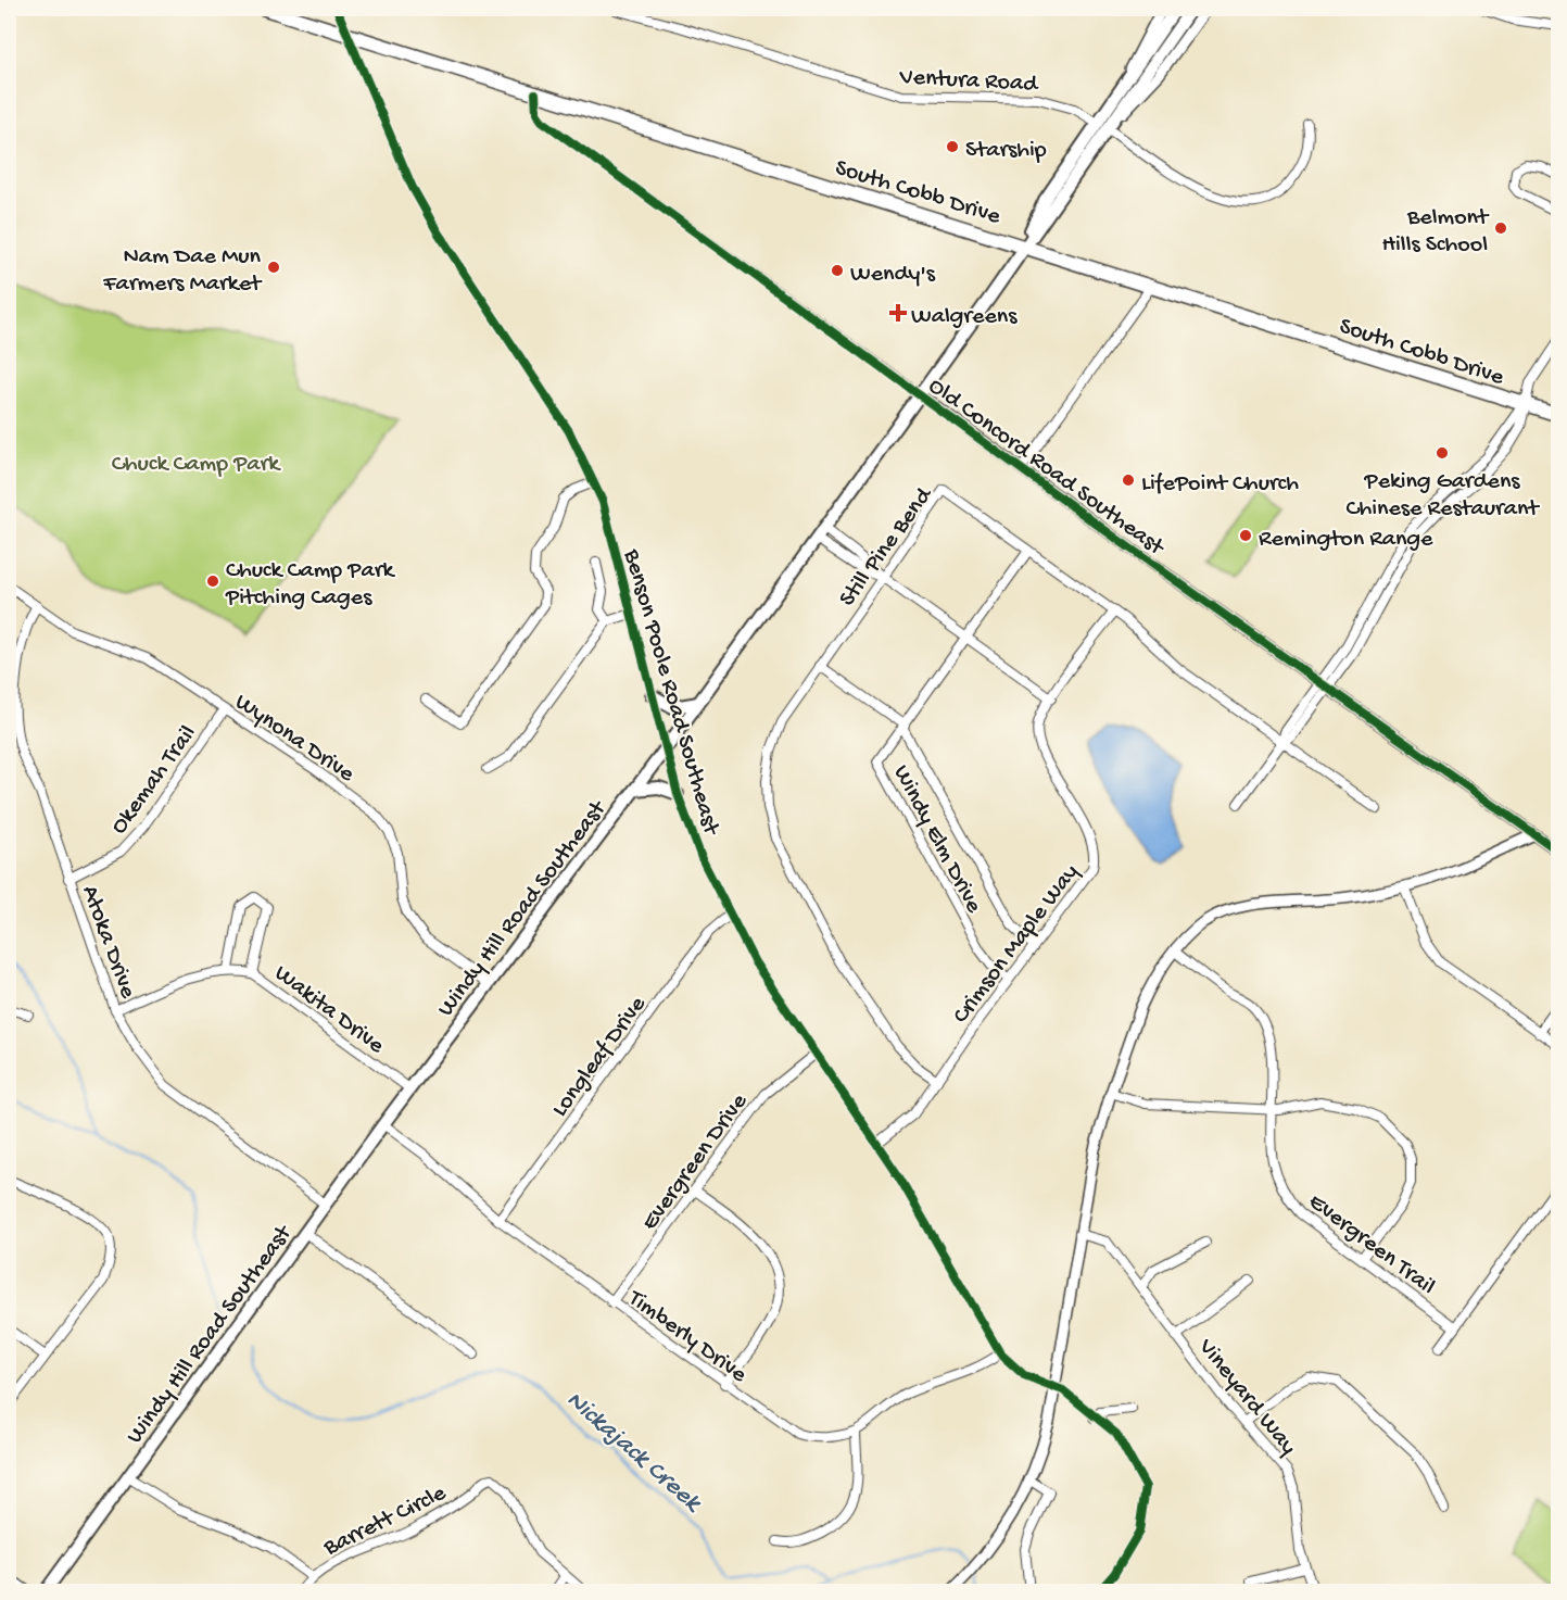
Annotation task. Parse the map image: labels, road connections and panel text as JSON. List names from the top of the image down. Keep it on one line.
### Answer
{"streets":{"main road":["South Cobb Drive","Windy Hill Road Southeast"],"street":["Ventura Road","Old Concord Road Southeast","Still Pine Bend","Benson Poole Road Southeast","Wynona Drive","Okemah Trail","Windy Elm Drive","Atoka Drive","Crimson Maple Way","Wakita Drive","Longleaf Drive","Evergreen Drive","Evergreen Trail","Timberly Drive","Vineyard Way","Barrett Circle"]},"crossings":[["Ventura Road","Windy Hill Road Southeast"],["South Cobb Drive","Old Concord Road Southeast"],["South Cobb Drive","Benson Poole Road Southeast"],["South Cobb Drive","Windy Hill Road Southeast"],["Old Concord Road Southeast","Windy Hill Road Southeast"],["Still Pine Bend","Windy Elm Drive"],["Still Pine Bend","Crimson Maple Way"],["Benson Poole Road Southeast","Windy Hill Road Southeast"],["Benson Poole Road Southeast","Crimson Maple Way"],["Benson Poole Road Southeast","Longleaf Drive"],["Benson Poole Road Southeast","Evergreen Drive"],["Wynona Drive","Okemah Trail"],["Wynona Drive","Windy Hill Road Southeast"],["Wynona Drive","Atoka Drive"],["Okemah Trail","Atoka Drive"],["Windy Elm Drive","Crimson Maple Way"],["Windy Hill Road Southeast","Atoka Drive"],["Windy Hill Road Southeast","Wakita Drive"],["Windy Hill Road Southeast","Timberly Drive"],["Atoka Drive","Wakita Drive"],["Longleaf Drive","Timberly Drive"],["Evergreen Drive","Timberly Drive"]],"water":["Nickajack Creek"],"parks":["Chuck Camp Park"],"places":{"other":["Starship","Belmont Hills School","Nam Dae Mun Farmers Market","Wendy's","Peking Gardens Chinese Restaurant","LifePoint Church","Remington Range","Chuck Camp Park Pitching Cages"],"health":["Walgreens"]}}
